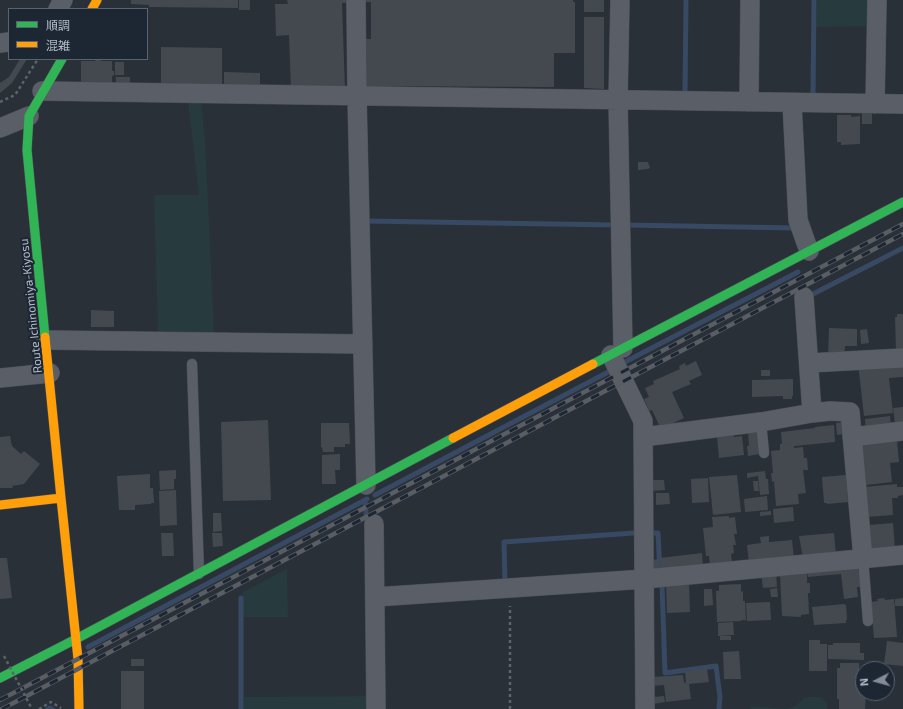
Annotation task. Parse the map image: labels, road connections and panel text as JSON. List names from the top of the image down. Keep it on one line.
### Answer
{"streets":{"street":["Route Ichinomiya-Kiyosu"]},"legend":["順調","混雑"],"north":"left"}
